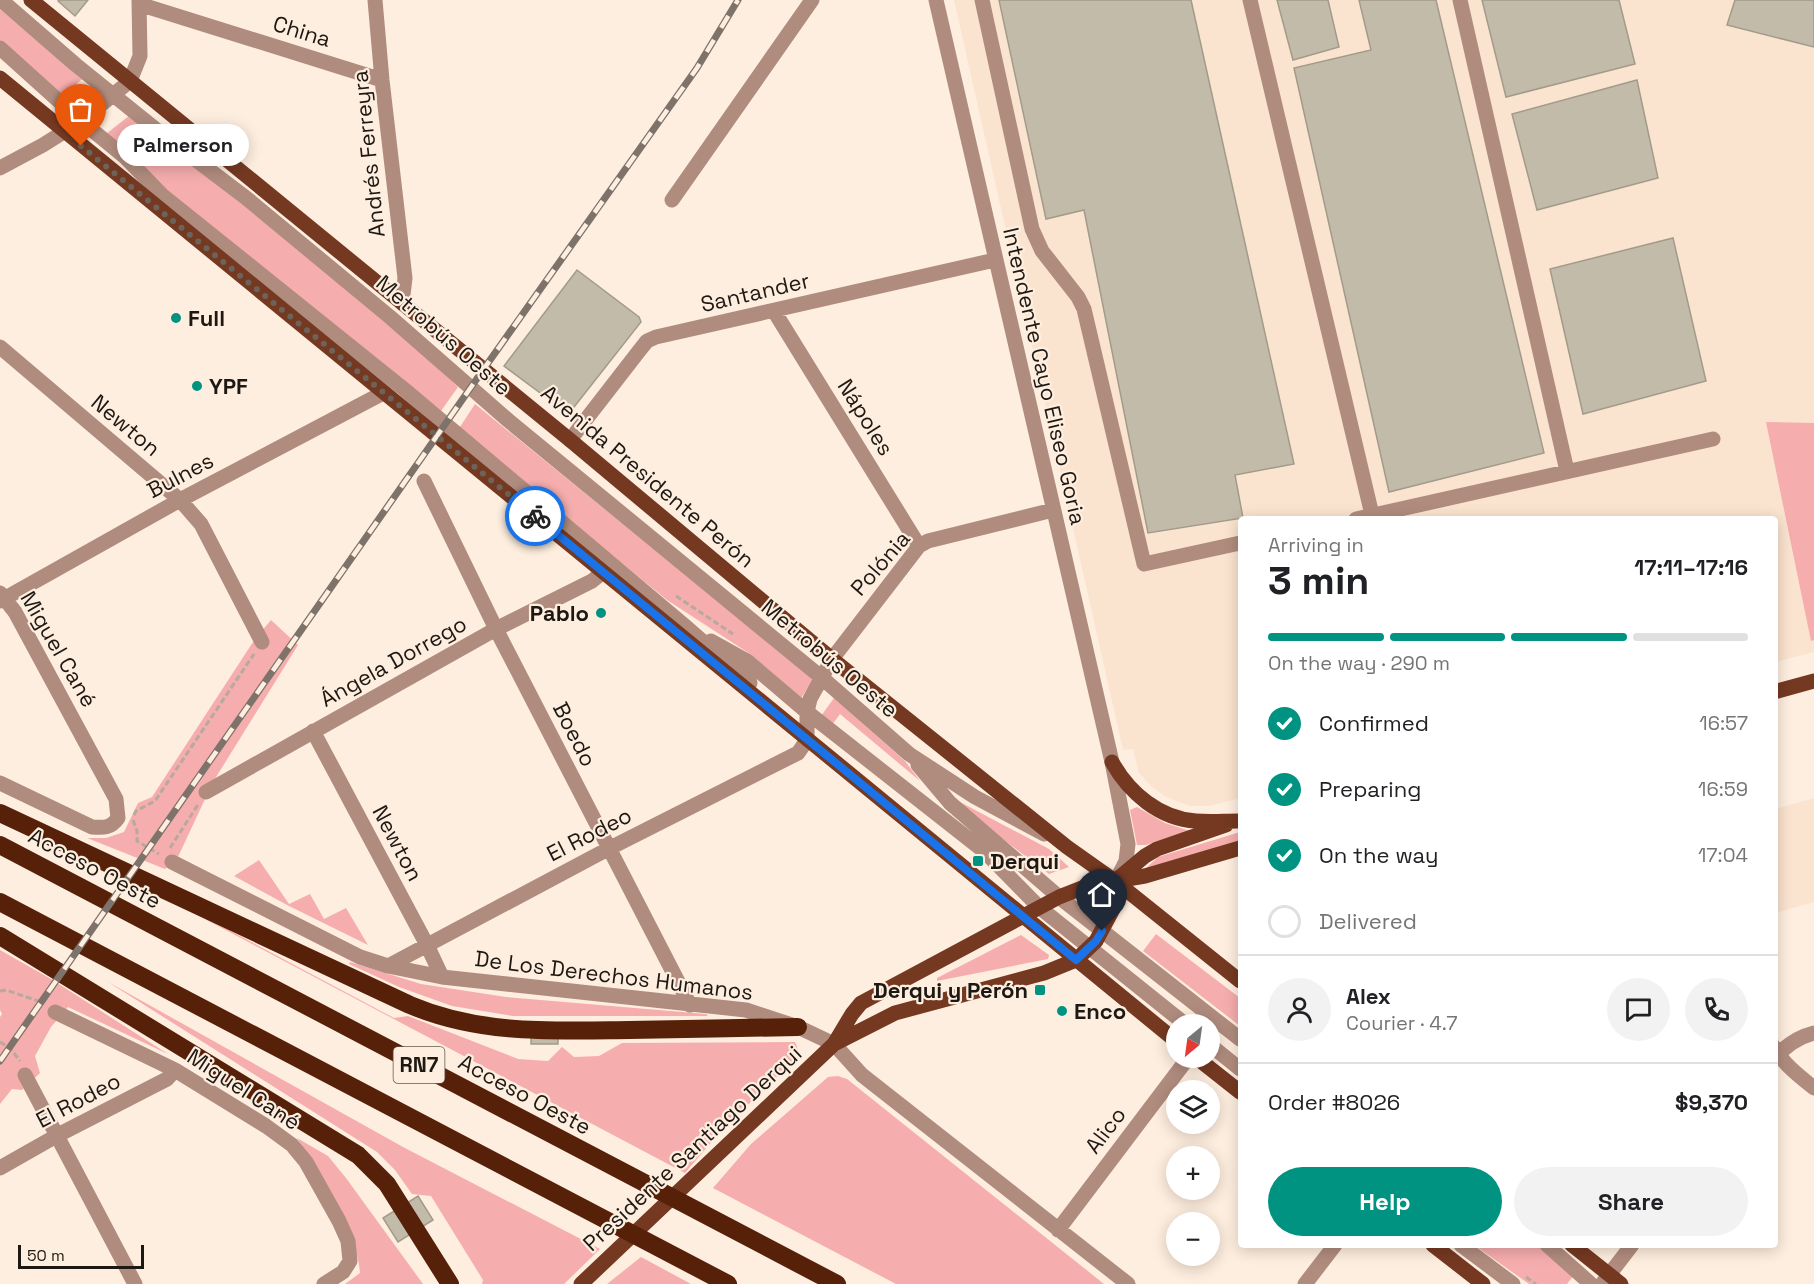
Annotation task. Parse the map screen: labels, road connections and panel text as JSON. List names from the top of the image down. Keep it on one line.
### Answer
{"streets":{"highway":["Acceso Oeste","RN7"],"main road":["Avenida Presidente Perón","Presidente Santiago Derqui"],"street":["China","Andrés Ferreyra","Santander","Metrobús Oeste","Intendente Cayo Eliseo Goria","Nápoles","Newton","Bulnes","Polónia","Miguel Cané","Ángela Dorrego","Boedo","El Rodeo","De Los Derechos Humanos","Alico"]},"crossings":[["China","Andrés Ferreyra"],["Andrés Ferreyra","Avenida Presidente Perón"],["Santander","Intendente Cayo Eliseo Goria"],["Santander","Nápoles"],["Santander","Avenida Presidente Perón"],["Metrobús Oeste","Avenida Presidente Perón"],["Metrobús Oeste","Polónia"],["Metrobús Oeste","Presidente Santiago Derqui"],["Intendente Cayo Eliseo Goria","Avenida Presidente Perón"],["Intendente Cayo Eliseo Goria","Polónia"],["Intendente Cayo Eliseo Goria","Presidente Santiago Derqui"],["Nápoles","Polónia"],["Newton","Bulnes"],["Newton","Ángela Dorrego"],["Newton","El Rodeo"],["Newton","De Los Derechos Humanos"],["Bulnes","Miguel Cané"],["Avenida Presidente Perón","Polónia"],["Avenida Presidente Perón","Presidente Santiago Derqui"],["Miguel Cané","El Rodeo"],["Ángela Dorrego","Boedo"],["Boedo","El Rodeo"],["Boedo","De Los Derechos Humanos"],["El Rodeo","De Los Derechos Humanos"],["De Los Derechos Humanos","Alico"],["De Los Derechos Humanos","Presidente Santiago Derqui"]],"places":{"other":["Palmerson","Full","YPF","Pablo","Enco"],"transit":["Derqui","Derqui y Perón"]},"scale_bar":"50 m","north":"bottom left","page":{"bubble":"Palmerson","heading":["3 min","Arriving in","17:11–17:16"],"panel":["Alex","Courier · 4.7","Order #8026","$9,370"],"bar":"On the way · 290 m","list":[["Confirmed","16:57"],["Preparing","16:59"],["On the way","17:04"],"Delivered"],"map_buttons":["+","−"],"buttons":["Help","Share"],"scale":"50 m"}}
